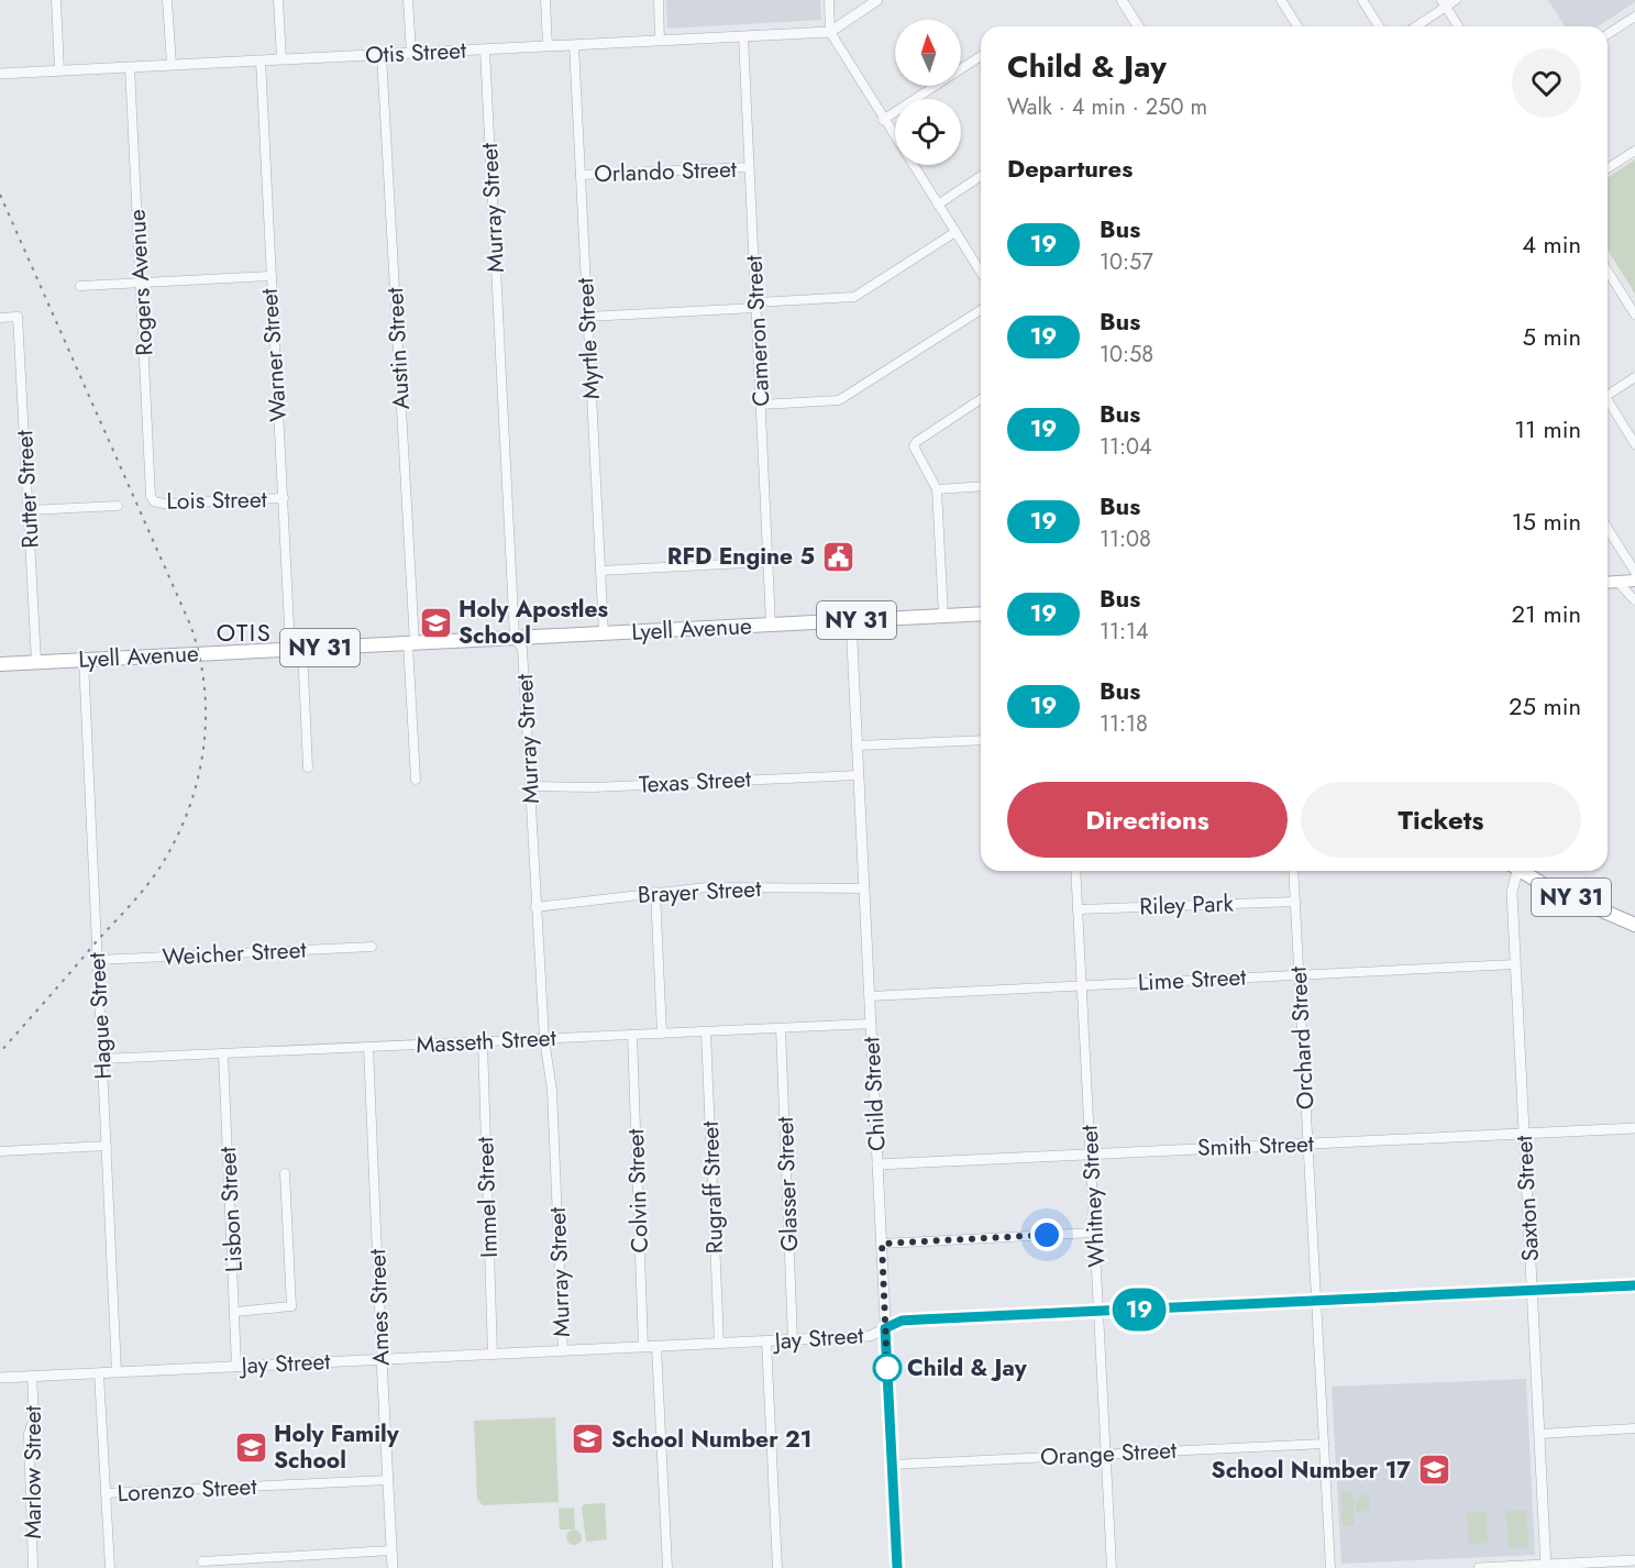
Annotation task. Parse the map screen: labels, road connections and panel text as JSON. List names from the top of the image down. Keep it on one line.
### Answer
{"streets":{"main road":["NY 31","Lyell Avenue"],"street":["Otis Street","Orlando Street","Murray Street","Rogers Avenue","Cameron Street","Myrtle Street","Austin Street","Warner Street","Rutter Street","Lois Street","Texas Street","Brayer Street","Riley Park","Weicher Street","Lime Street","Hague Street","Orchard Street","Masseth Street","Child Street","Smith Street","Glasser Street","Rugraff Street","Colvin Street","Whitney Street","Immel Street","Saxton Street","Lisbon Street","Ames Street","Jay Street","Orange Street","Marlow Street","Lorenzo Street"]},"crossings":[["Otis Street","Murray Street"],["Otis Street","Rogers Avenue"],["Otis Street","Cameron Street"],["Otis Street","Myrtle Street"],["Otis Street","Austin Street"],["Otis Street","Warner Street"],["Orlando Street","Cameron Street"],["Orlando Street","Myrtle Street"],["Murray Street","Lyell Avenue"],["Murray Street","Texas Street"],["Murray Street","Brayer Street"],["Murray Street","Masseth Street"],["Murray Street","Jay Street"],["Rogers Avenue","Lois Street"],["Cameron Street","Lyell Avenue"],["Myrtle Street","Lyell Avenue"],["Austin Street","Lyell Avenue"],["Warner Street","Lois Street"],["Warner Street","Lyell Avenue"],["Rutter Street","Lyell Avenue"],["Lyell Avenue","Hague Street"],["Lyell Avenue","Child Street"],["Texas Street","Child Street"],["Brayer Street","Child Street"],["Riley Park","Orchard Street"],["Riley Park","Whitney Street"],["Weicher Street","Hague Street"],["Lime Street","Orchard Street"],["Lime Street","Child Street"],["Lime Street","Whitney Street"],["Lime Street","Saxton Street"],["Hague Street","Masseth Street"],["Hague Street","Jay Street"],["Orchard Street","Smith Street"],["Orchard Street","Jay Street"],["Orchard Street","Orange Street"],["Masseth Street","Child Street"],["Masseth Street","Glasser Street"],["Masseth Street","Rugraff Street"],["Masseth Street","Colvin Street"],["Masseth Street","Immel Street"],["Masseth Street","Lisbon Street"],["Masseth Street","Ames Street"],["Child Street","Smith Street"],["Child Street","Jay Street"],["Child Street","Orange Street"],["Smith Street","Whitney Street"],["Smith Street","Saxton Street"],["Glasser Street","Jay Street"],["Rugraff Street","Jay Street"],["Colvin Street","Jay Street"],["Whitney Street","Jay Street"],["Whitney Street","Orange Street"],["Immel Street","Jay Street"],["Saxton Street","Jay Street"],["Lisbon Street","Jay Street"],["Ames Street","Jay Street"],["Ames Street","Lorenzo Street"],["Jay Street","Marlow Street"]],"districts":["OTIS"],"places":{"public building":["RFD Engine 5"],"school or university":["Holy Apostles School","School Number 21","Holy Family School","School Number 17"],"other":["Child & Jay"]},"lines":["bus line 19"],"north":"top","page":{"on_map":"19","heading":[["Child & Jay","Walk · 4 min · 250 m"],"Departures"],"list":[{"mark":"19","name":"Bus","note":"10:57","value":"4 min"},{"mark":"19","name":"Bus","note":"10:58","value":"5 min"},{"mark":"19","name":"Bus","note":"11:04","value":"11 min"},{"mark":"19","name":"Bus","note":"11:08","value":"15 min"},{"mark":"19","name":"Bus","note":"11:14","value":"21 min"},{"mark":"19","name":"Bus","note":"11:18","value":"25 min"}],"buttons":["Directions","Tickets"]}}
